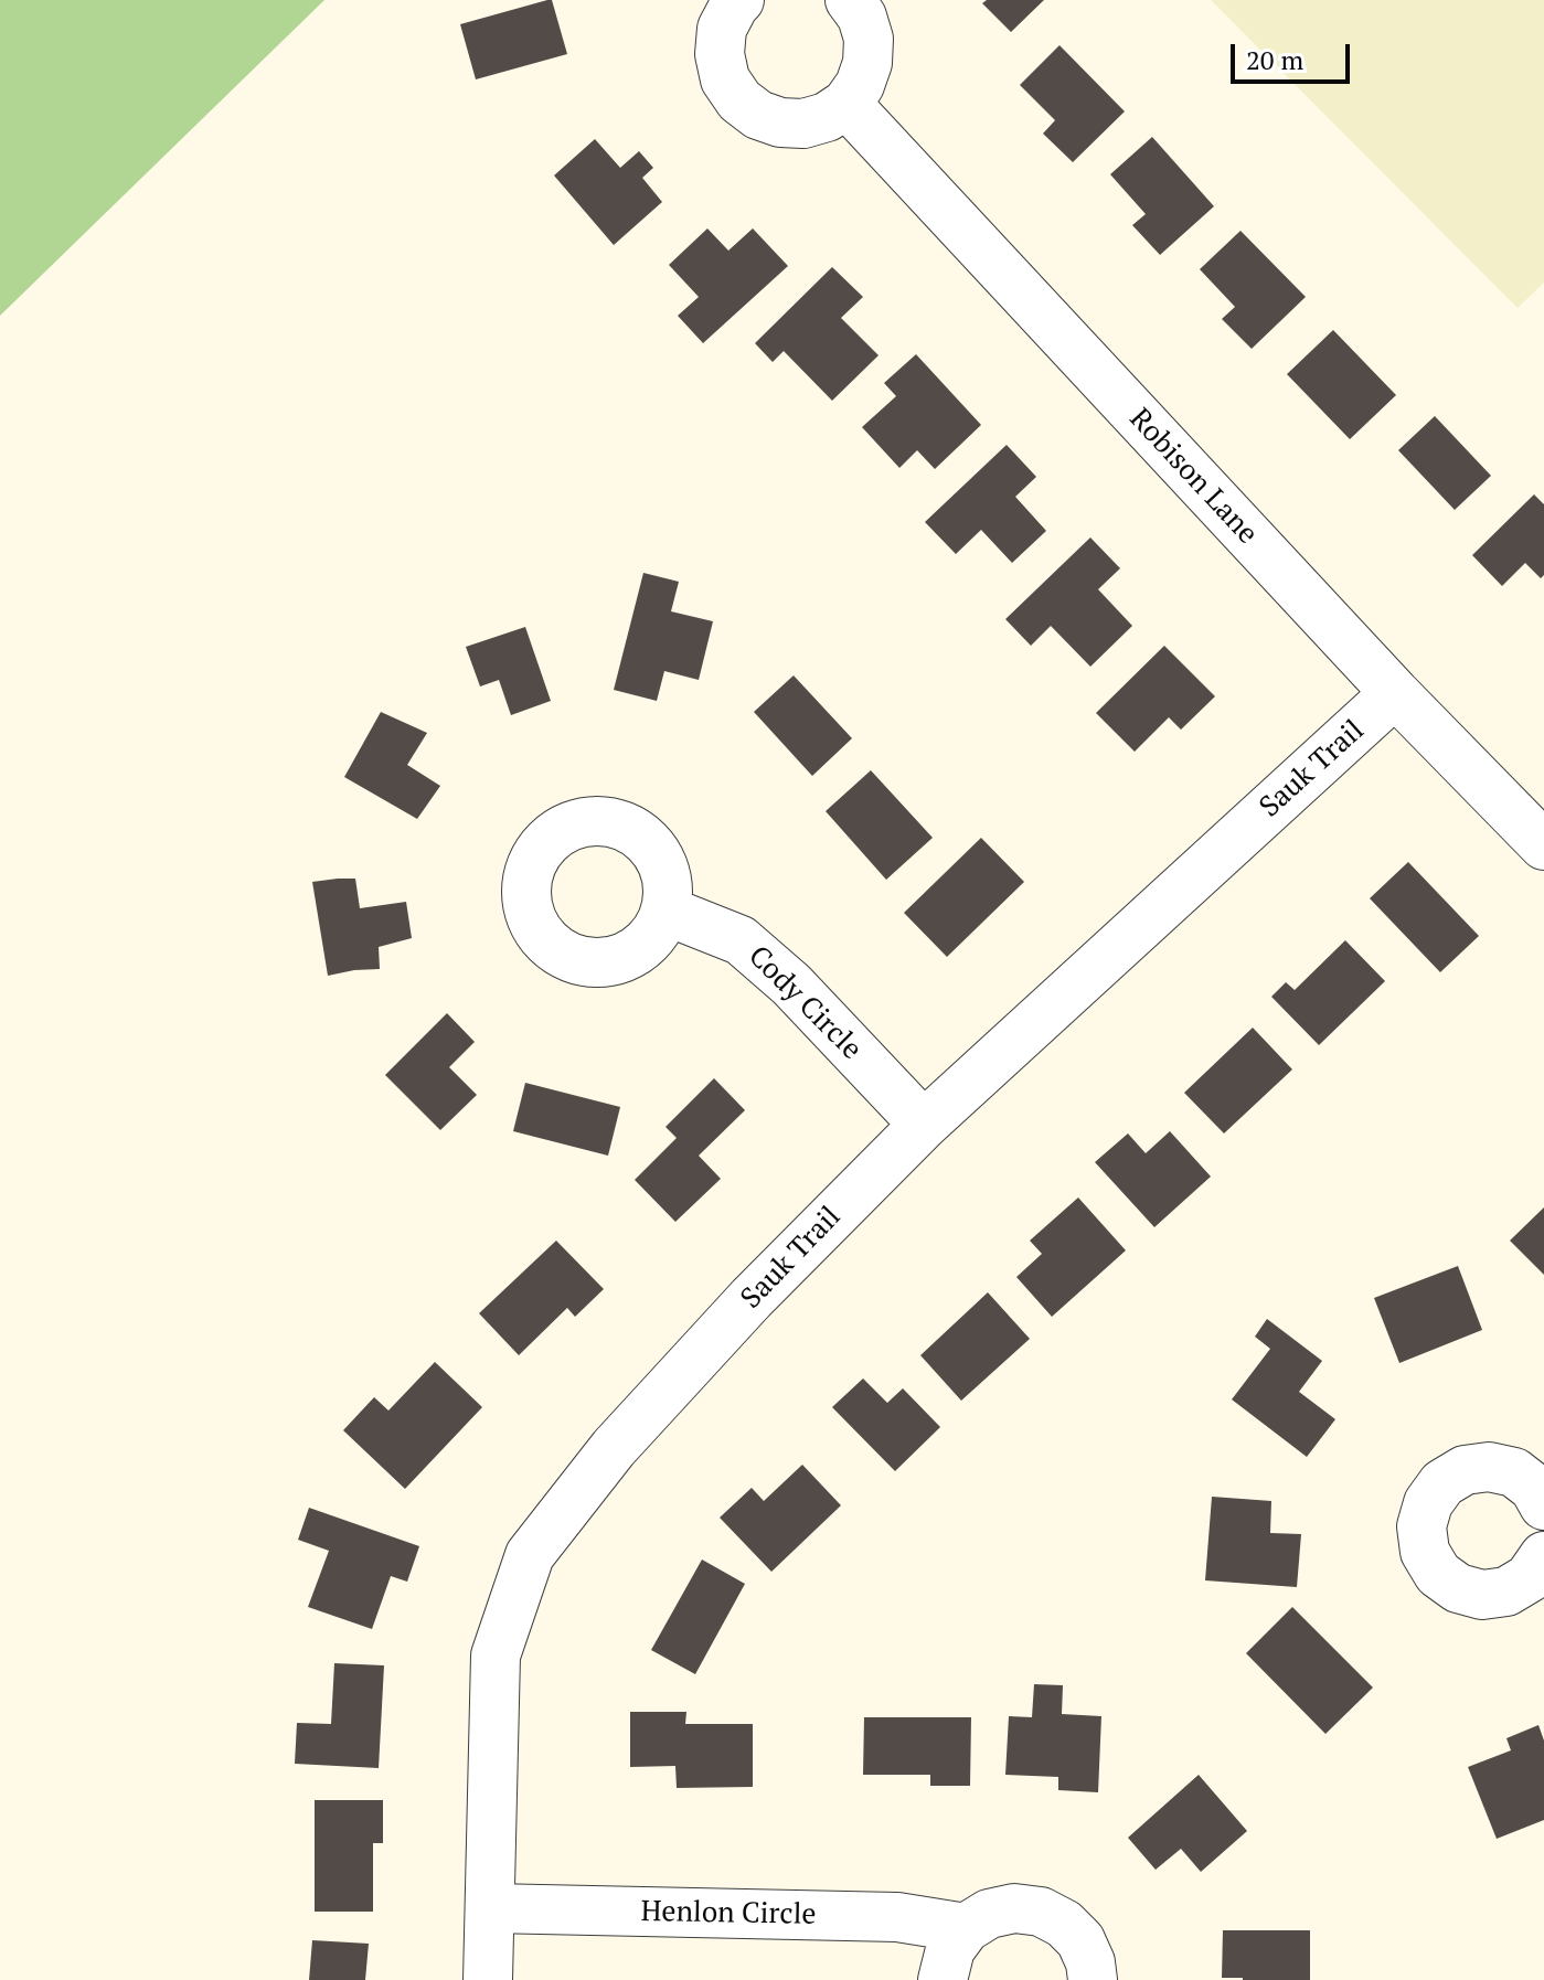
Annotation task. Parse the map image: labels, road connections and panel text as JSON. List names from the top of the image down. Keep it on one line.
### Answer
{"streets":{"street":["Robison Lane","Sauk Trail","Cody Circle","Henlon Circle"]},"crossings":[["Robison Lane","Sauk Trail"],["Sauk Trail","Cody Circle"],["Sauk Trail","Henlon Circle"]],"scale_bar":"20 m"}
